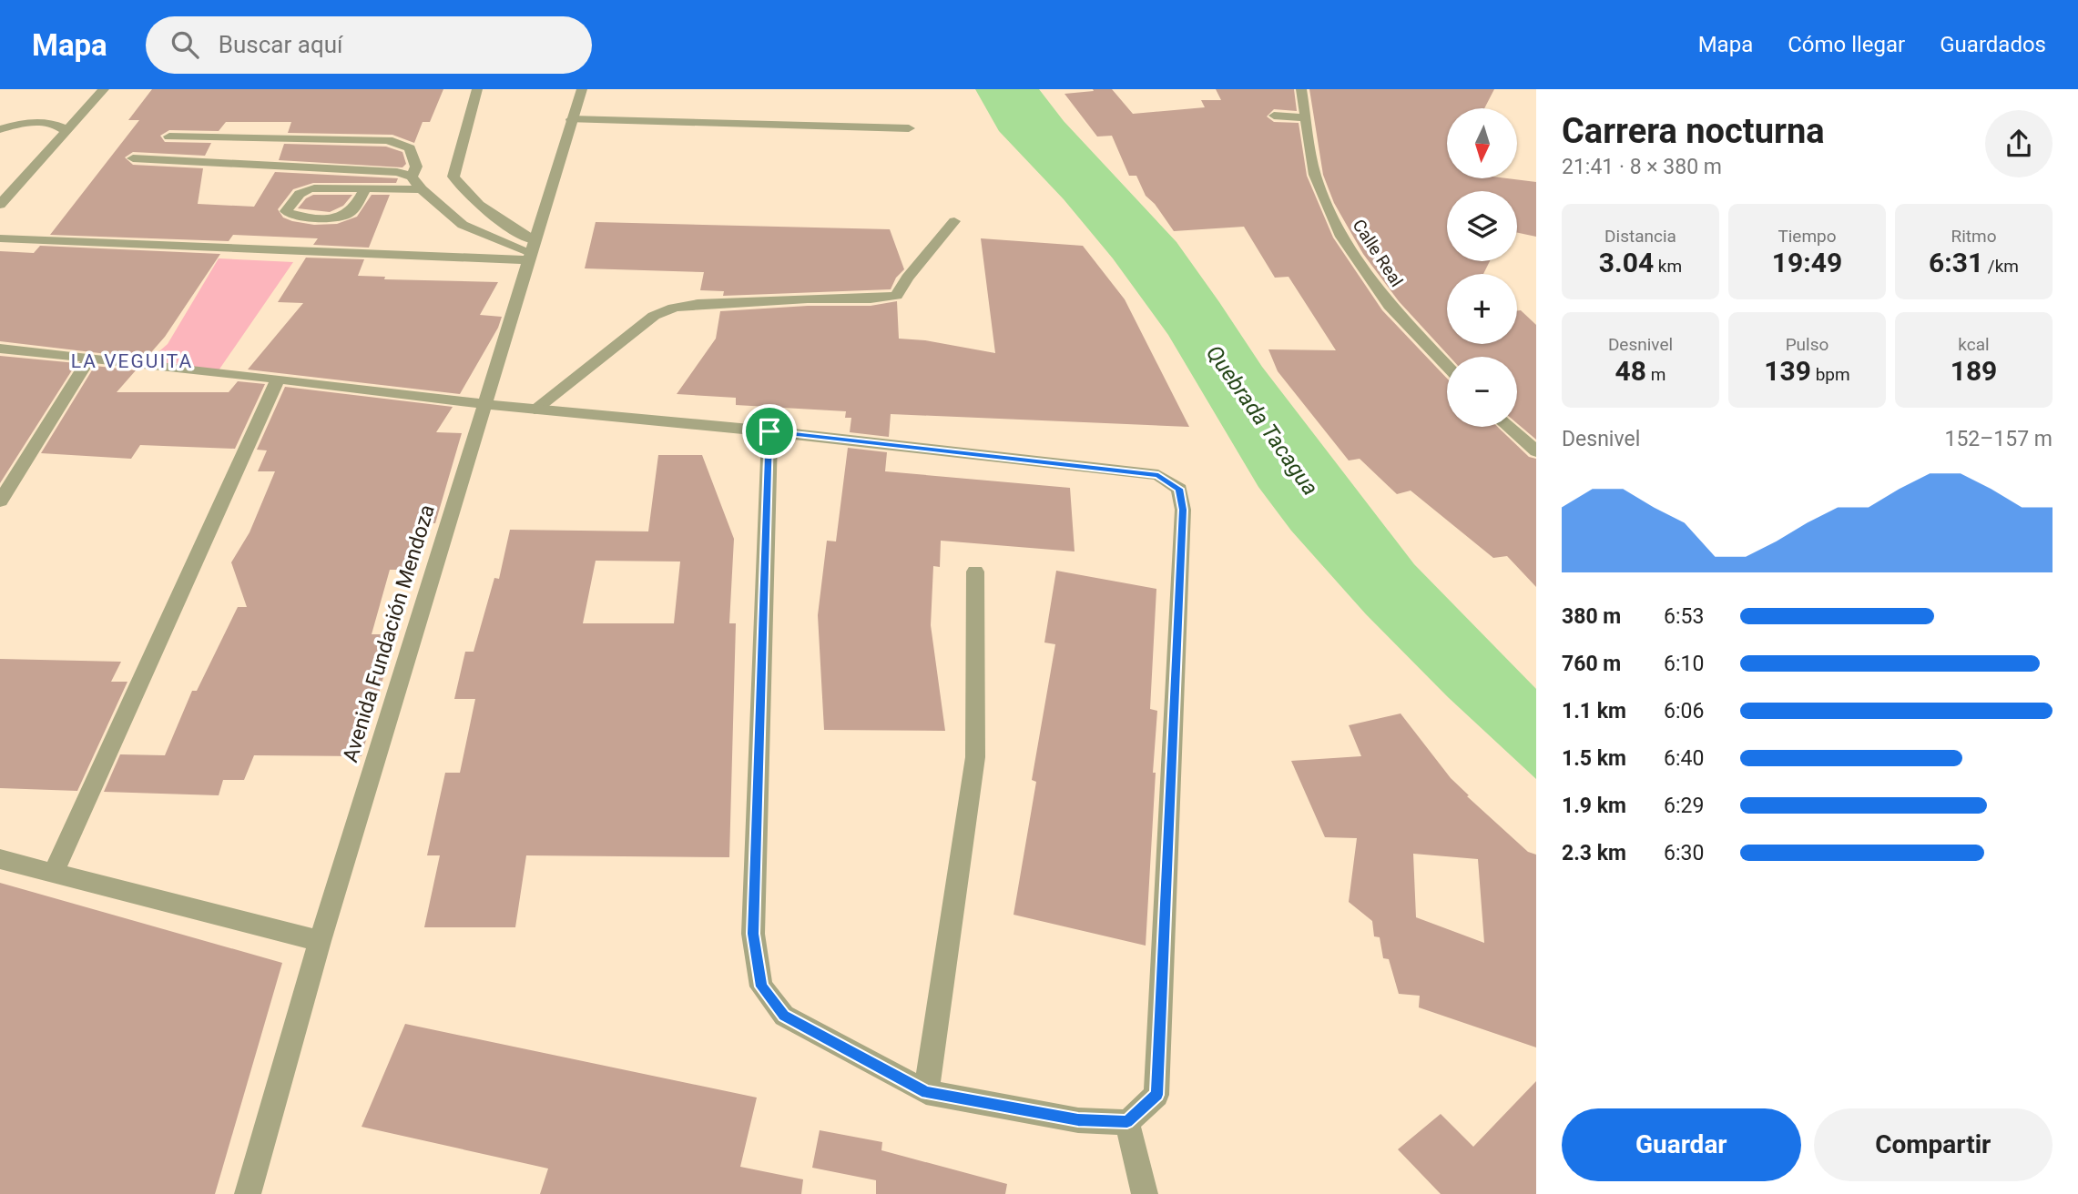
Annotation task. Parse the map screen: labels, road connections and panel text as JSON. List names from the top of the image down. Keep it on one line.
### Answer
{"streets":{"street":["Calle Real","Avenida Fundación Mendoza"]},"districts":["LA VEGUITA"],"water":["Quebrada Tacagua"],"north":"bottom","page":{"header":"Mapa","search":"Buscar aquí","nav":["Mapa","Cómo llegar","Guardados"],"heading":["Carrera nocturna","21:41 · 8 × 380 m"],"map_buttons":["+","−"],"stats":[["Distancia","3.04 km"],["Tiempo","19:49"],["Ritmo","6:31 /km"],["Desnivel","48 m"],["Pulso","139 bpm"],["kcal","189"]],"chart":["Desnivel","152–157 m"],"list":[{"name":"380 m","note":"6:53"},{"name":"760 m","note":"6:10"},{"name":"1.1 km","note":"6:06"},{"name":"1.5 km","note":"6:40"},{"name":"1.9 km","note":"6:29"},{"name":"2.3 km","note":"6:30"}],"buttons":["Guardar","Compartir"]}}
